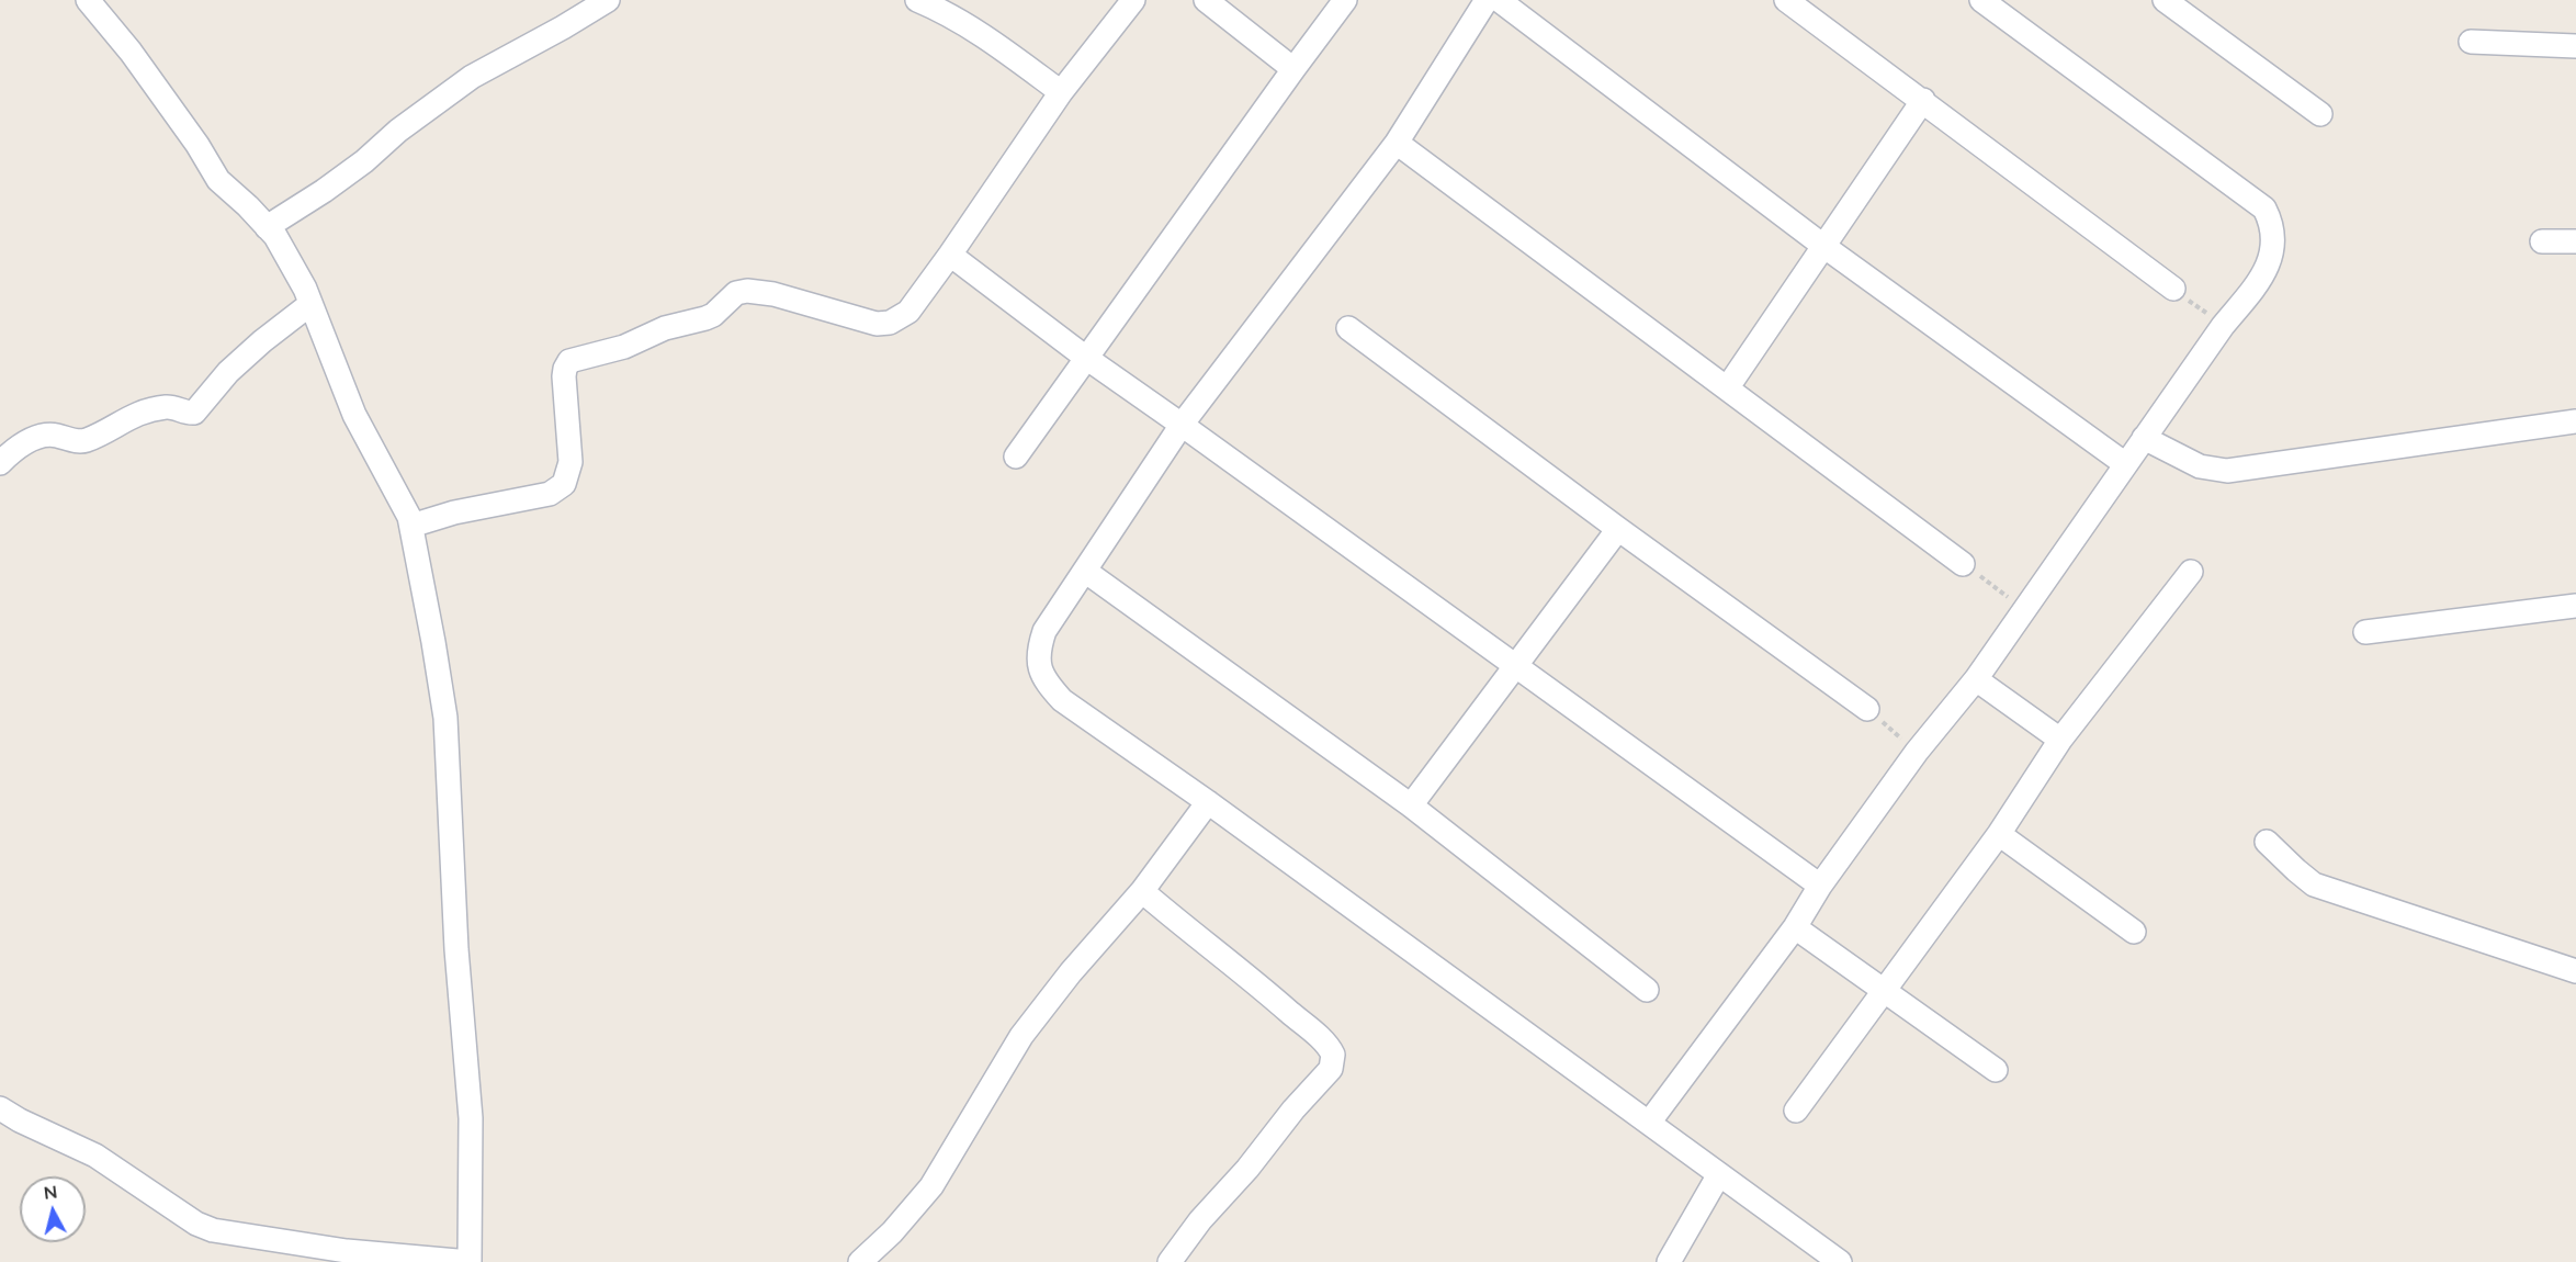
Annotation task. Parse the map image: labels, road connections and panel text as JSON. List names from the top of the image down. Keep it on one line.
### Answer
{"north":"top"}
